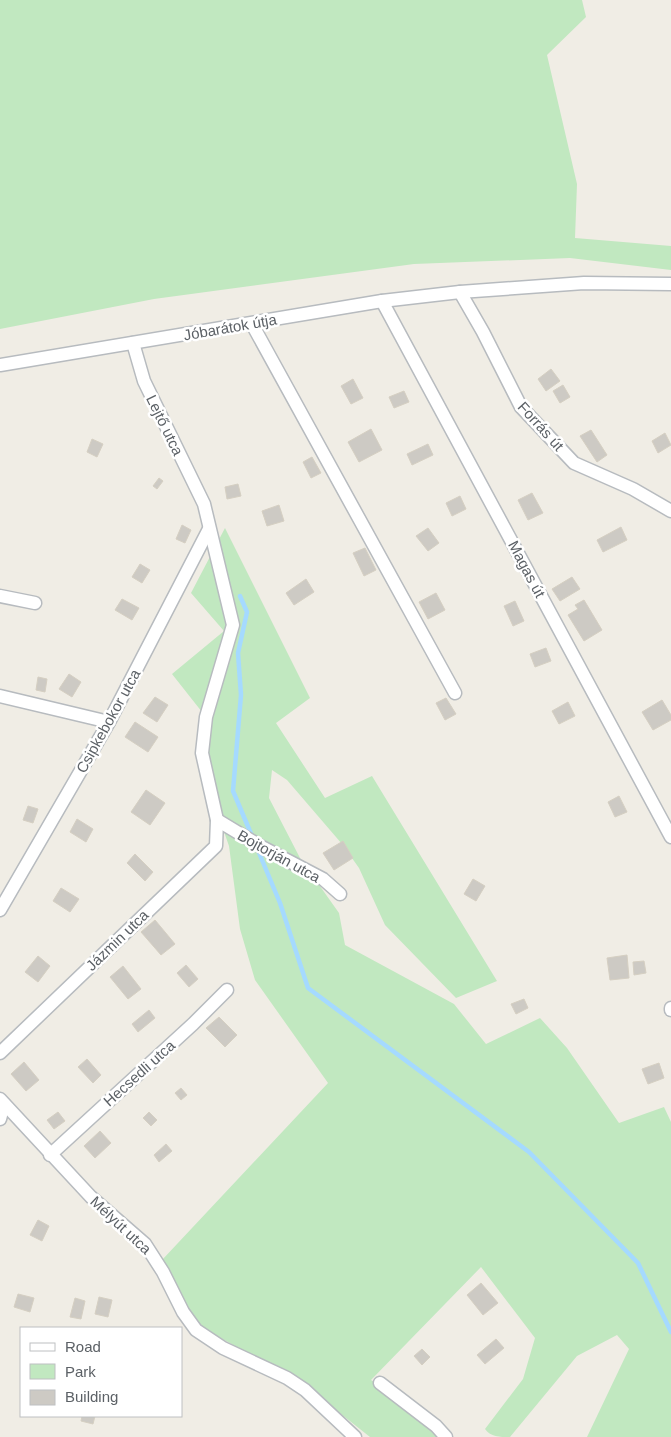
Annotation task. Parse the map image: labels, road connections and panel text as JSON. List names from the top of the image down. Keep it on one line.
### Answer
{"streets":{"street":["Jóbarátok útja","Lejtő utca","Forrás út","Magas út","Csipkebokor utca","Bojtorján utca","Jázmin utca","Hecsedli utca","Mélyút utca"]},"crossings":[["Jóbarátok útja","Lejtő utca"],["Jóbarátok útja","Forrás út"],["Jóbarátok útja","Magas út"],["Lejtő utca","Csipkebokor utca"],["Lejtő utca","Jázmin utca"],["Csipkebokor utca","Jázmin utca"],["Bojtorján utca","Jázmin utca"],["Hecsedli utca","Mélyút utca"]],"legend":["Road","Park","Building"]}
